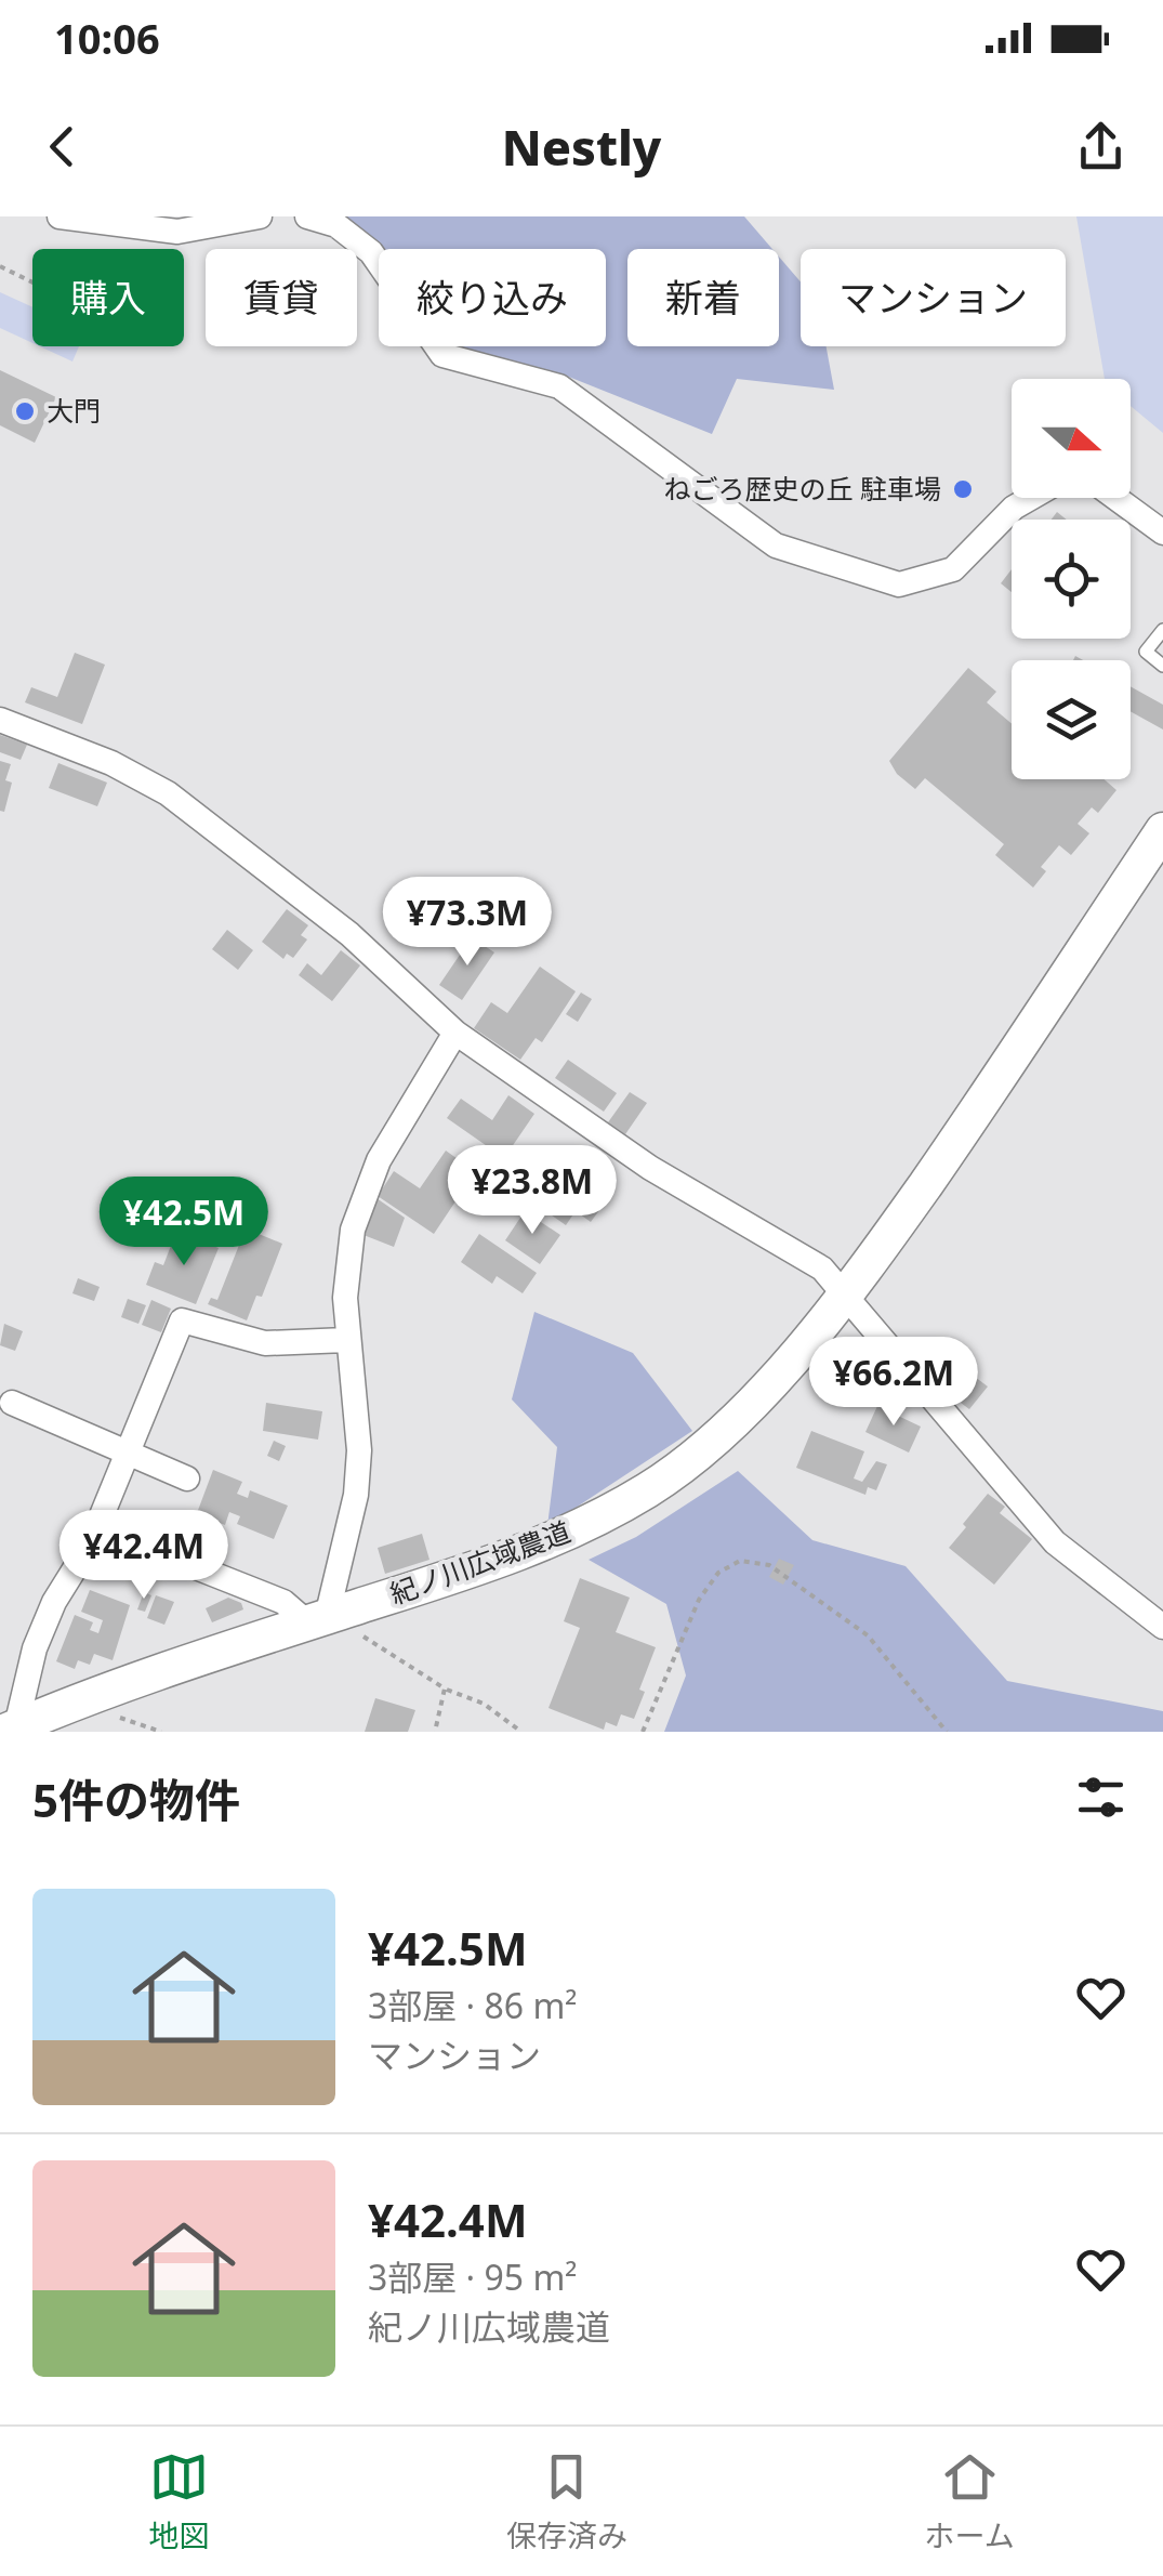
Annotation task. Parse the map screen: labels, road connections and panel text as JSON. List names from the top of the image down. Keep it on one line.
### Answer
{"streets":{"street":["紀ノ川広域農道"]},"places":["大門","ねごろ歴史の丘 駐車場"],"north":"right","page":{"status":"10:06","header":"Nestly","chip":["購入","賃貸","絞り込み","新着","マンション"],"price":["¥73.3M","¥23.8M","¥42.5M","¥66.2M","¥42.4M"],"heading":"5件の物件","list":[{"name":"¥42.5M","note":"3部屋 · 86 m² · マンション"},{"name":"¥42.4M","note":"3部屋 · 95 m² · 紀ノ川広域農道"}],"tabs":["地図","保存済み","ホーム"]}}
